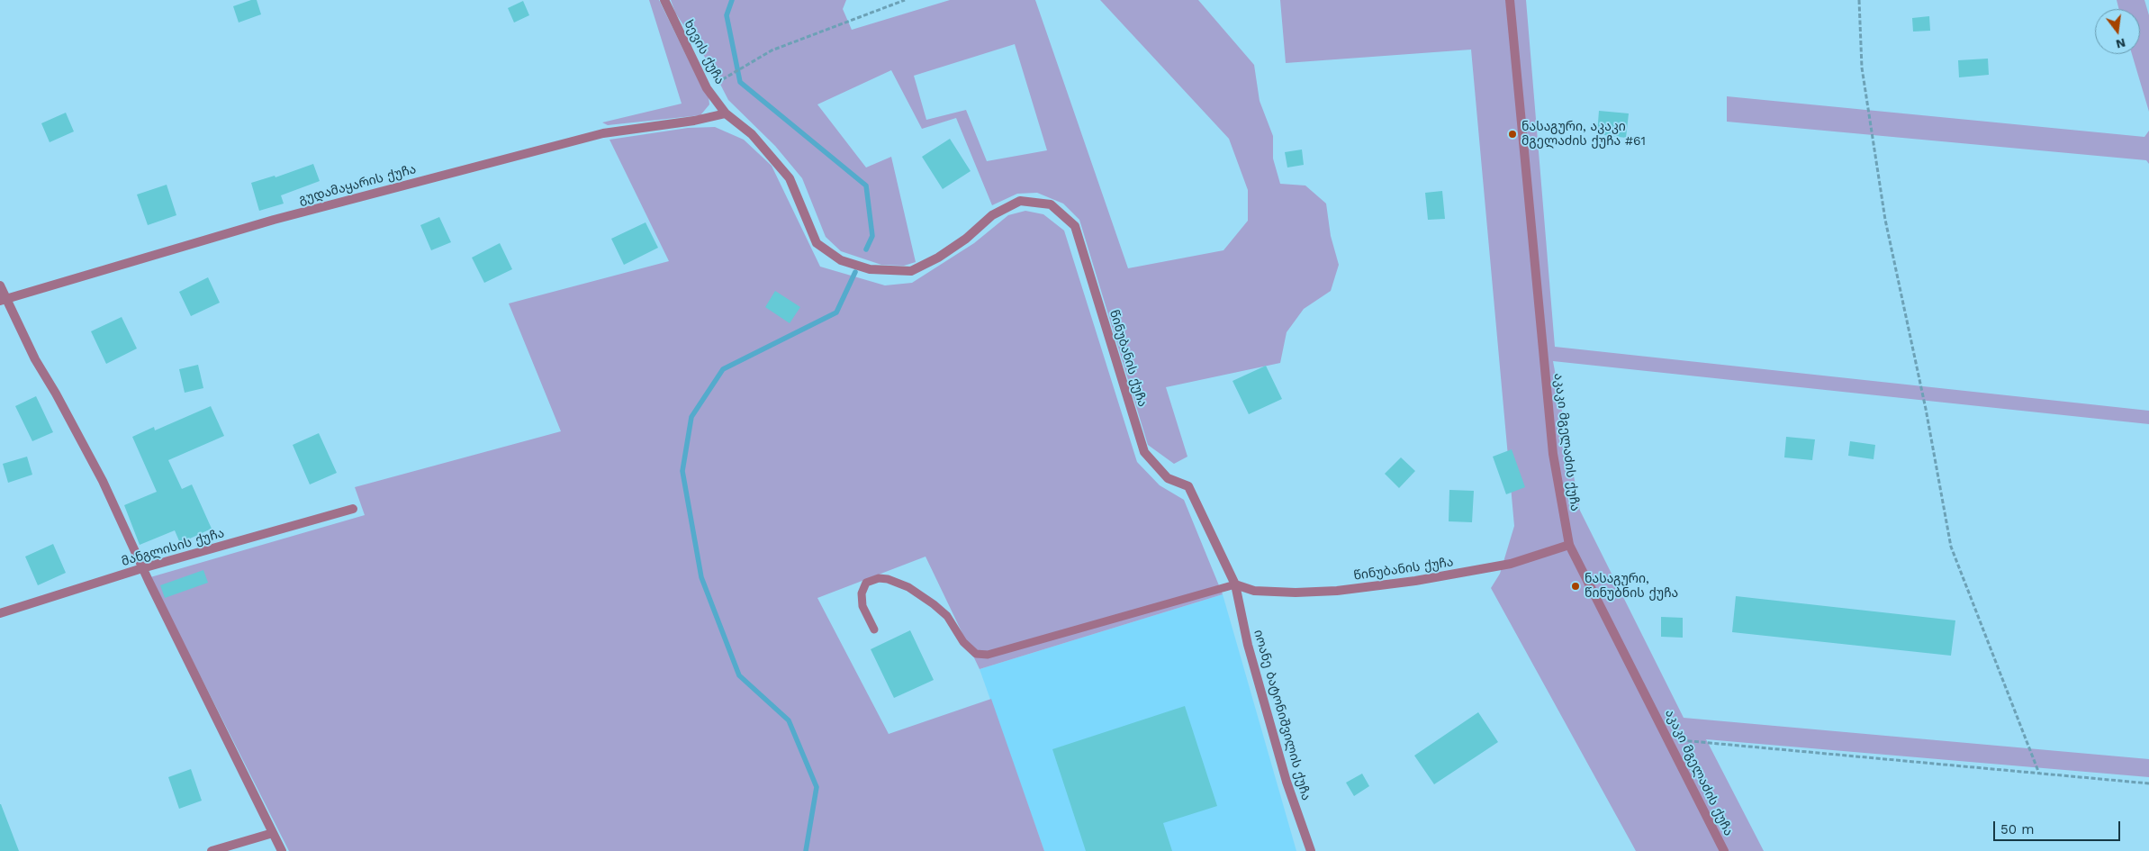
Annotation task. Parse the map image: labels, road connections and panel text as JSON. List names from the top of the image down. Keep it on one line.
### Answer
{"streets":{"street":["ხევის ქუჩა","გუდამაყარის ქუჩა","წინუბანის ქუჩა","აკაკი მგელაძის ქუჩა","მანგლისის ქუჩა","იოანე ბატონიშვილის ქუჩა"]},"crossings":[["ხევის ქუჩა","გუდამაყარის ქუჩა"],["ხევის ქუჩა","წინუბანის ქუჩა"],["გუდამაყარის ქუჩა","წინუბანის ქუჩა"],["წინუბანის ქუჩა","აკაკი მგელაძის ქუჩა"],["წინუბანის ქუჩა","იოანე ბატონიშვილის ქუჩა"]],"places":["ნასაგური, აკაკი მგელაძის ქუჩა #61","ნასაგური, წინუბნის ქუჩა"],"scale_bar":"50 m","north":"bottom"}
